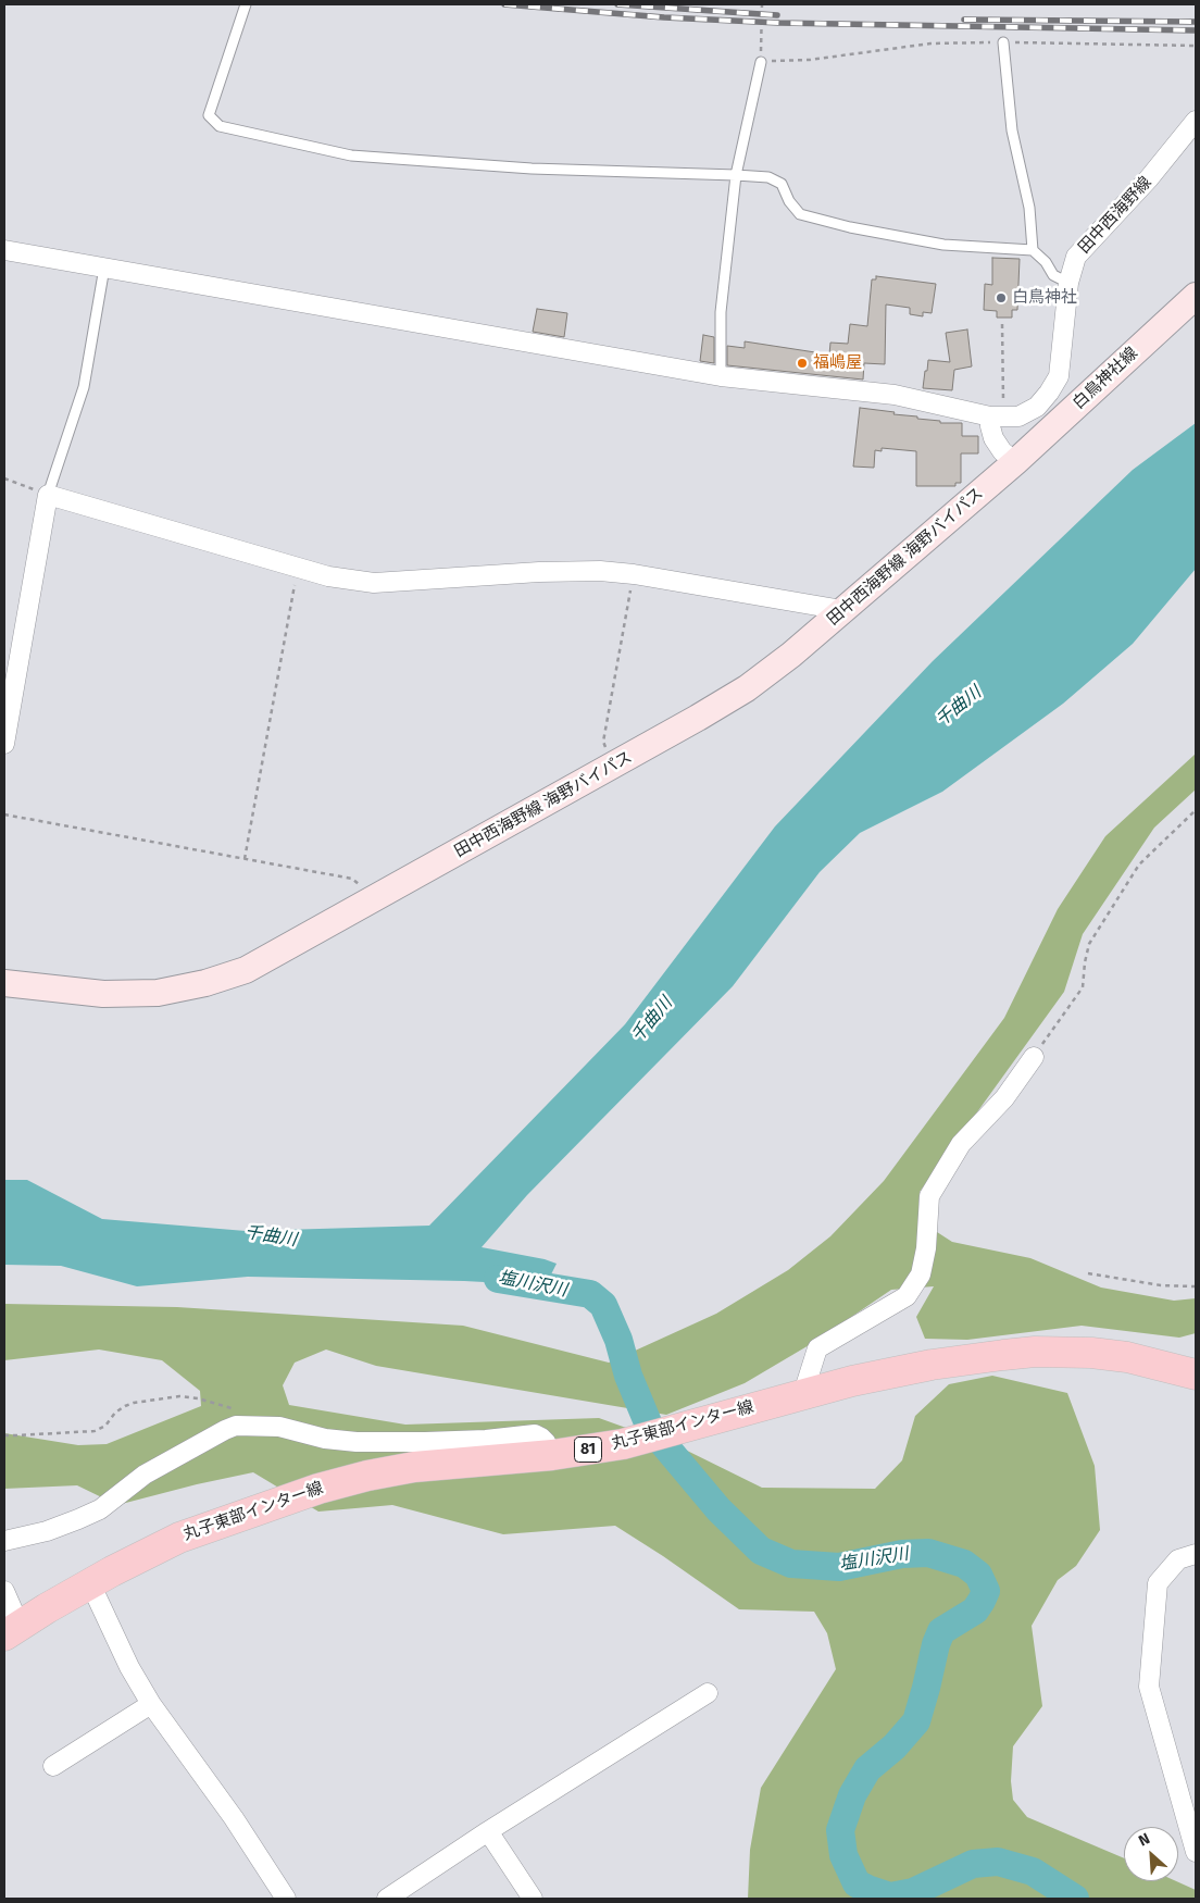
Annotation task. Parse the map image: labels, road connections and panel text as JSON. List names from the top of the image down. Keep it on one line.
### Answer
{"streets":{"main road":["丸子東部インター線","81"],"street":["田中西海野線","白鳥神社線","田中西海野線 海野バイパス"]},"crossings":[["白鳥神社線","田中西海野線 海野バイパス"]],"water":["千曲川","塩川沢川"],"places":["白鳥神社","福嶋屋"],"north":"top left"}
